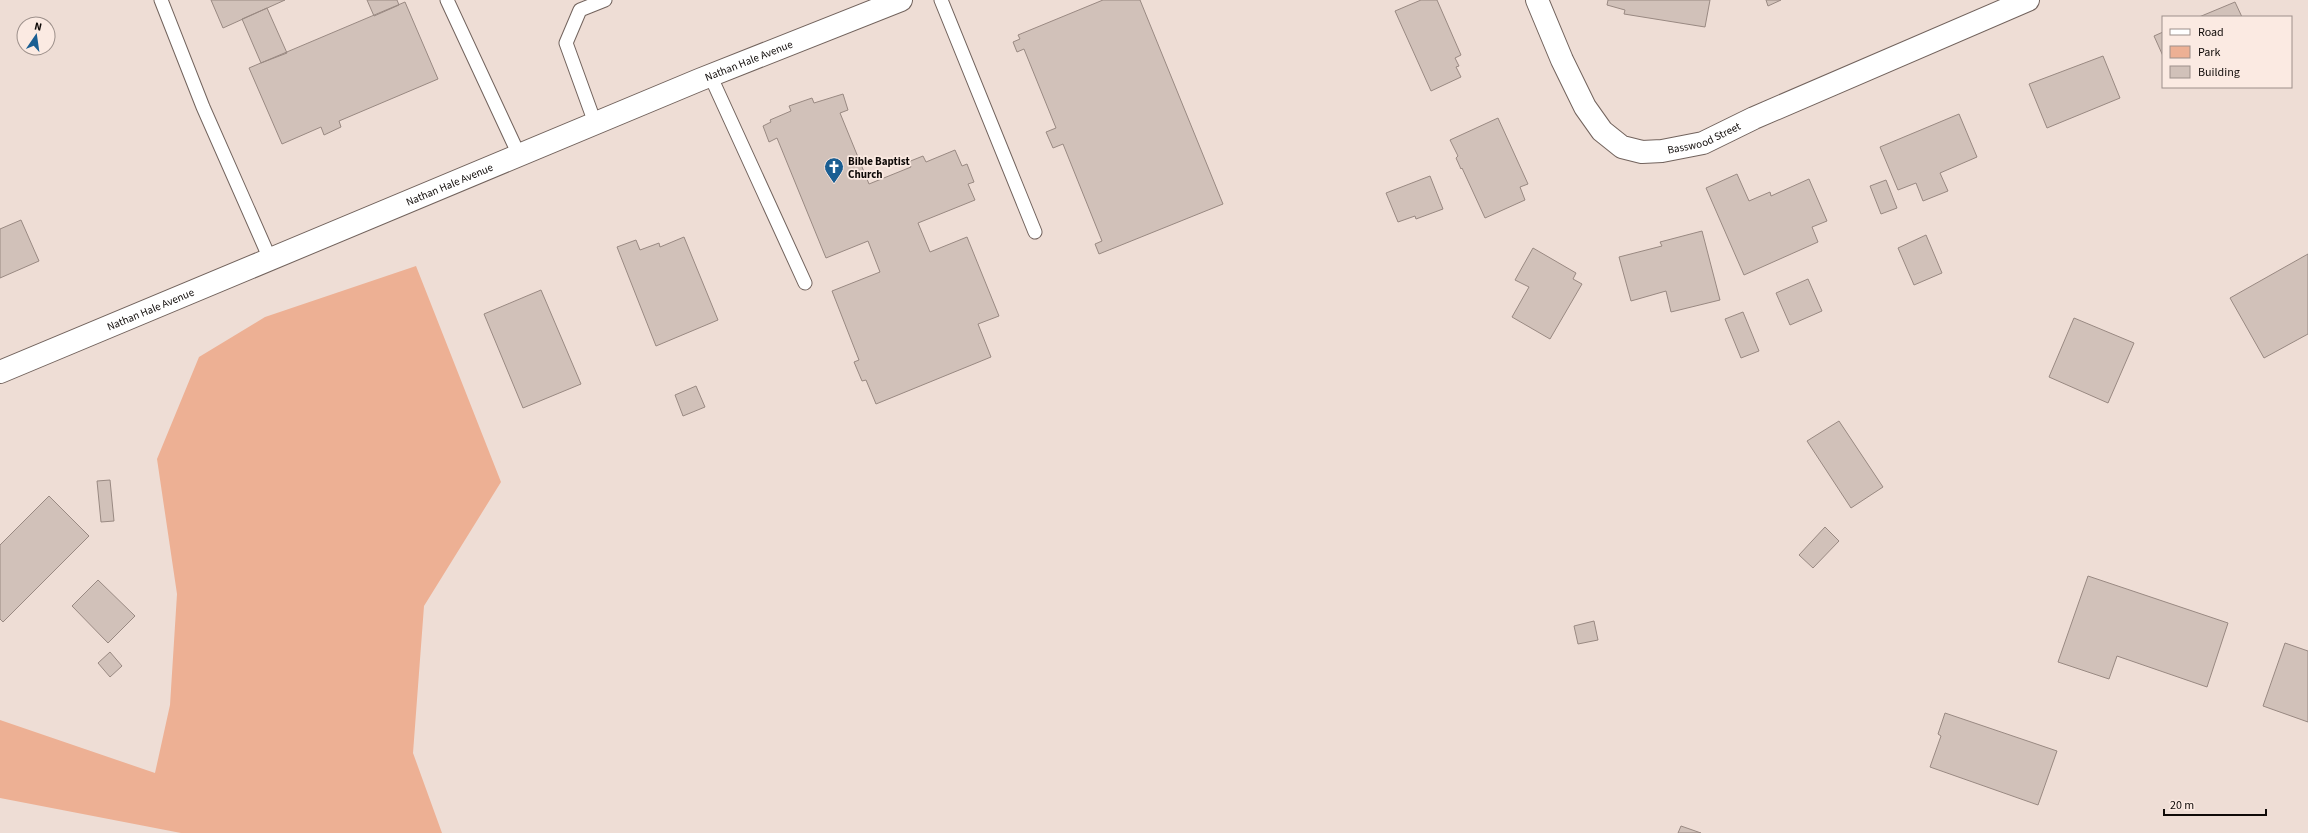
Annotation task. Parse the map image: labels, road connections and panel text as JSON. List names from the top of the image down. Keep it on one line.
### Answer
{"streets":{"street":["Nathan Hale Avenue","Basswood Street"]},"places":{"church":["Bible Baptist Church"]},"legend":["Road","Park","Building"],"scale_bar":"20 m","north":"top"}
